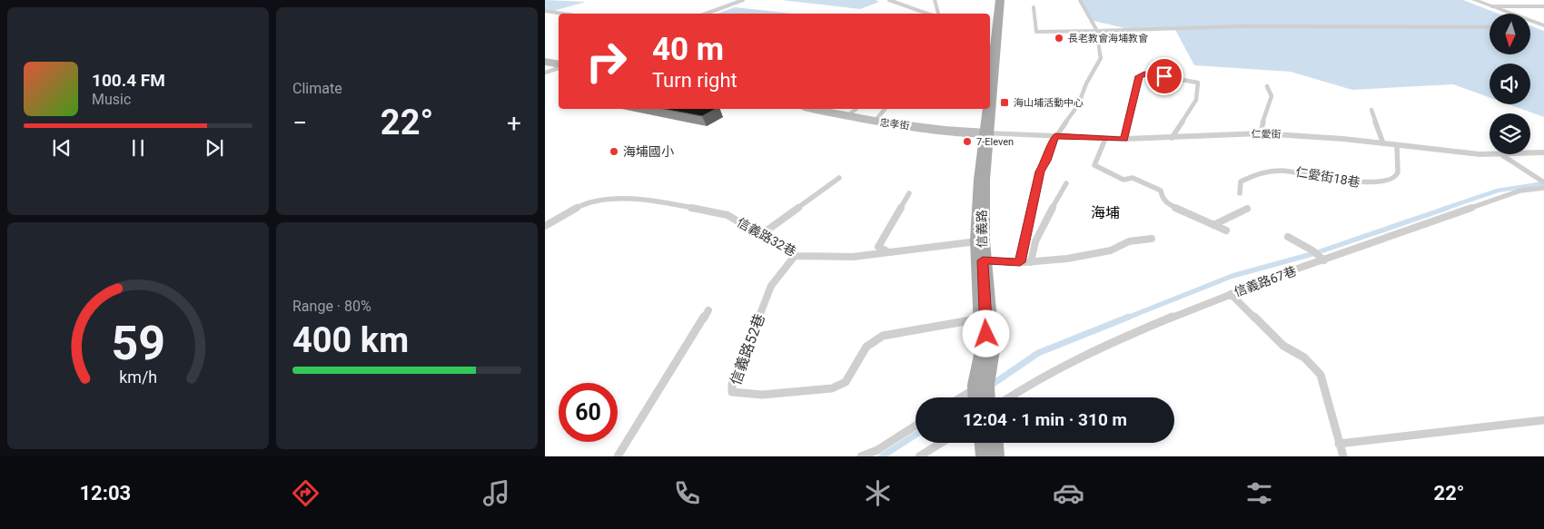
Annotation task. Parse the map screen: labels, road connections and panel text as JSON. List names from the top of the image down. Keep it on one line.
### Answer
{"streets":{"main road":["信義路"],"street":["忠孝街","仁愛街"],"lane":["仁愛街18巷","信義路32巷","信義路67巷","信義路52巷"]},"crossings":[["忠孝街","仁愛街"],["忠孝街","信義路"],["仁愛街","仁愛街18巷"],["仁愛街","信義路"],["信義路","信義路32巷"],["信義路","信義路67巷"],["信義路","信義路52巷"],["信義路32巷","信義路52巷"]],"districts":["海埔"],"places":{"other":["長老教會海埔教會","7-Eleven","海埔國小"],"transit":["海山埔活動中心"]},"north":"bottom","page":{"tile":["Climate",["Range · 80%","400 km"]],"turn":["40 m","Turn right"],"song":["100.4 FM","Music"],"heat":["−","22°","+"],"limit":"60","trip":"12:04 · 1 min · 310 m","tabs":["12:03","22°"],"gauge":["59","km/h"]}}
